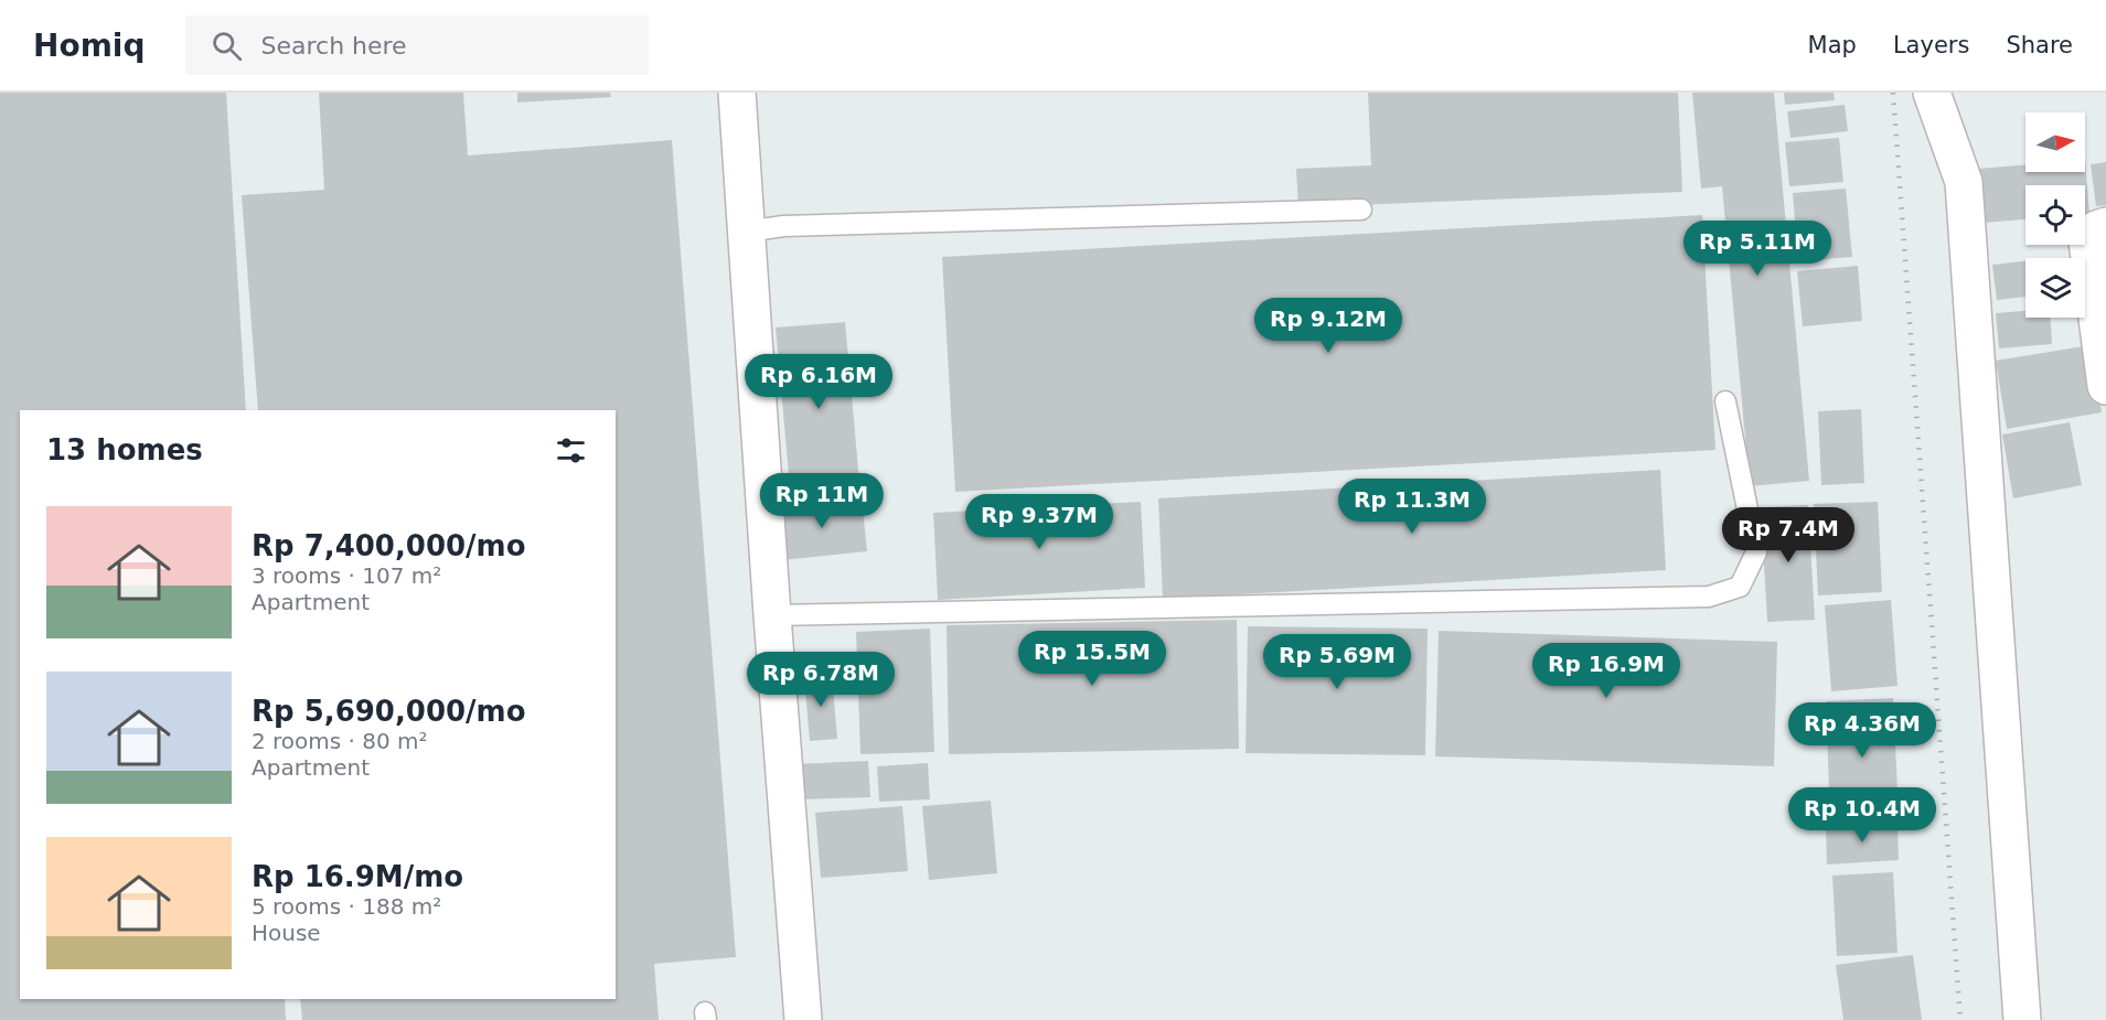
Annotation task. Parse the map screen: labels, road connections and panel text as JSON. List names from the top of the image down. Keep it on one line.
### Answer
{"north":"right","page":{"header":"Homiq","search":"Search here","nav":["Map","Layers","Share"],"price":["Rp 5.11M","Rp 9.12M","Rp 6.16M","Rp 11M","Rp 11.3M","Rp 9.37M","Rp 7.4M","Rp 15.5M","Rp 5.69M","Rp 16.9M","Rp 6.78M","Rp 4.36M","Rp 10.4M"],"heading":"13 homes","list":[{"name":"Rp 7,400,000/mo","note":"3 rooms · 107 m² · Apartment"},{"name":"Rp 5,690,000/mo","note":"2 rooms · 80 m² · Apartment"},{"name":"Rp 16.9M/mo","note":"5 rooms · 188 m² · House"}]}}
